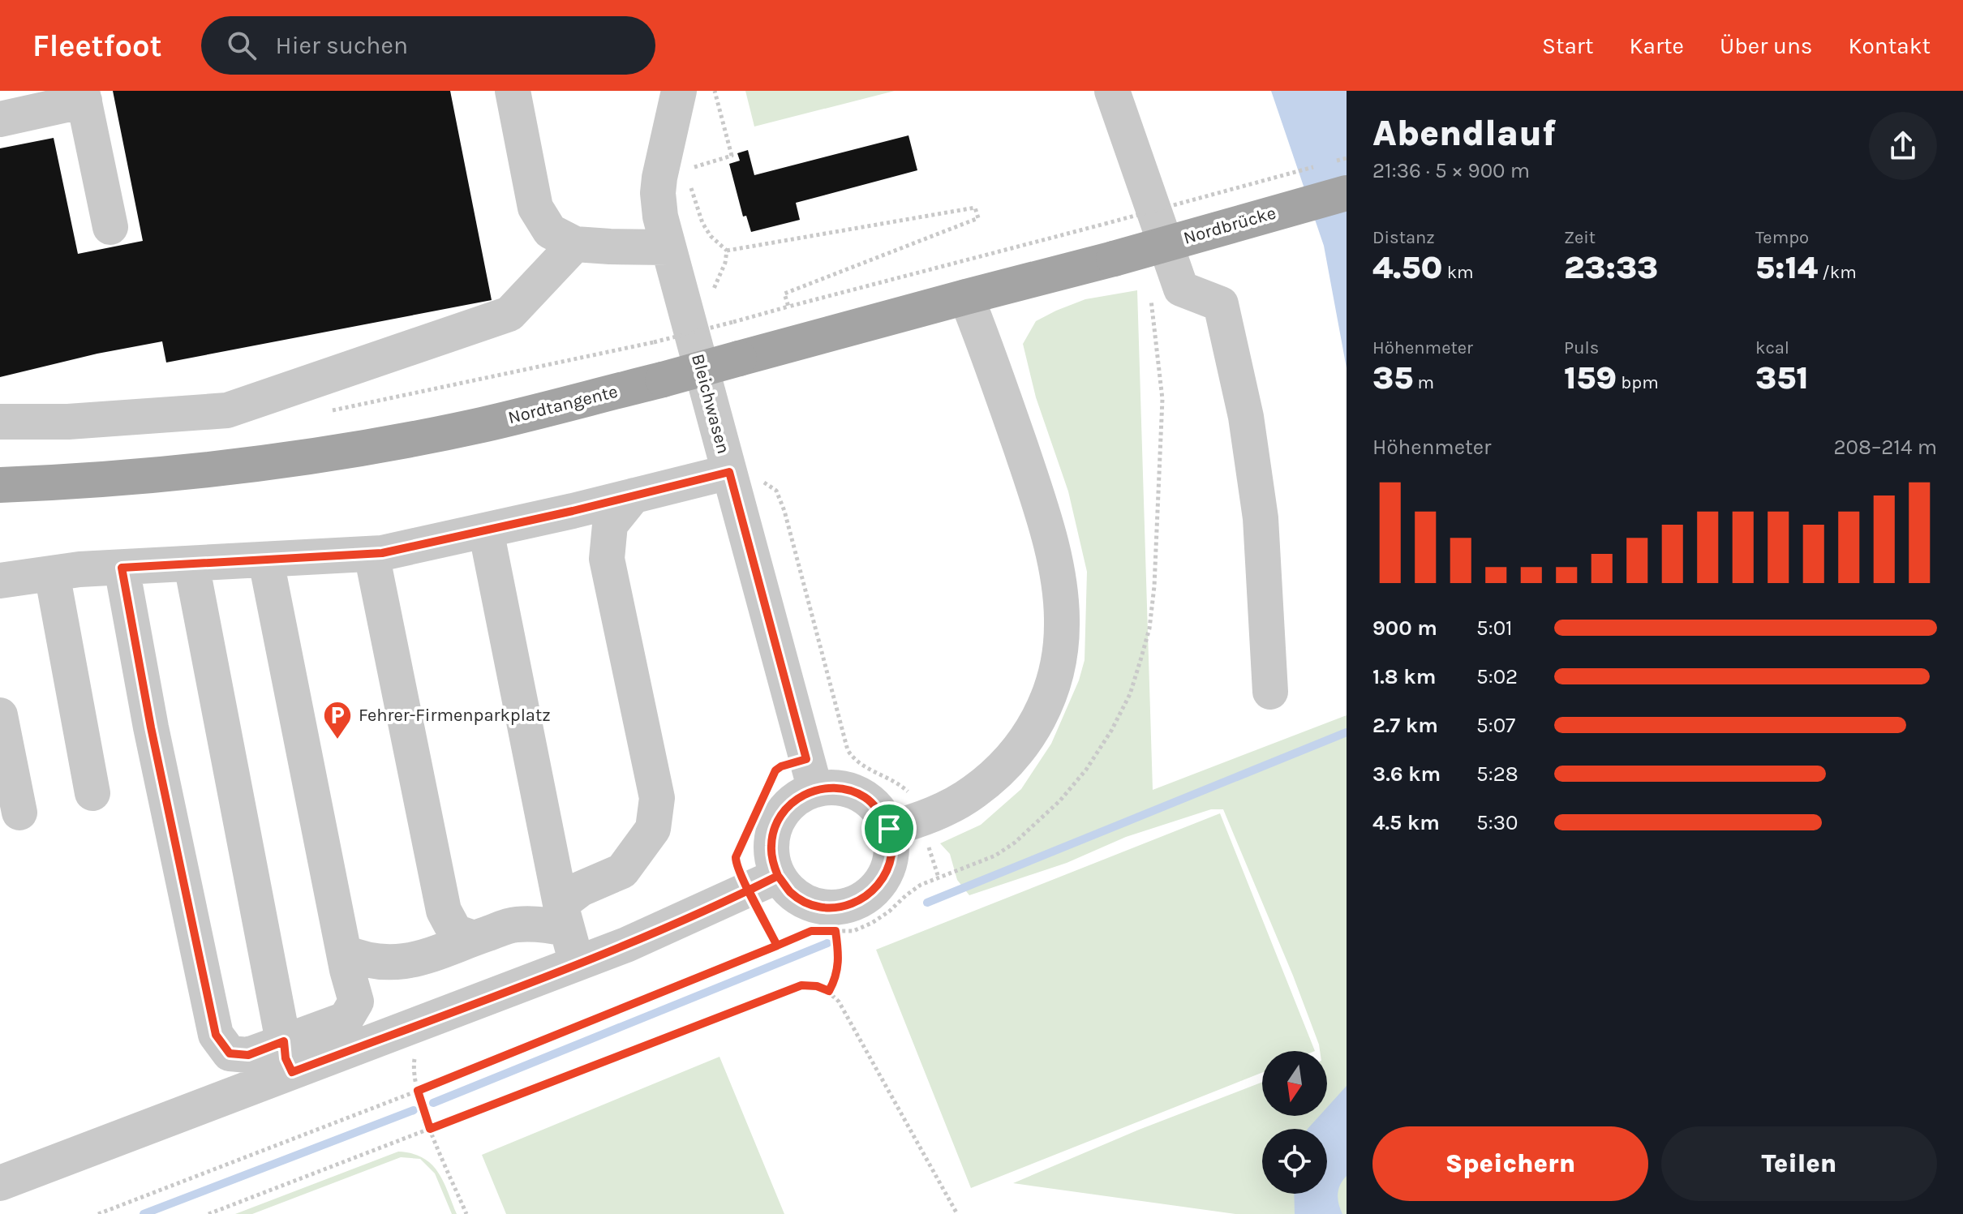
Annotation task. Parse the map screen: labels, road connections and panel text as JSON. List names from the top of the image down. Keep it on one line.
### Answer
{"streets":{"main road":["Nordbrücke","Nordtangente"],"street":["Bleichwasen"]},"crossings":[["Nordbrücke","Nordtangente"]],"places":{"parking":["Fehrer-Firmenparkplatz"]},"north":"bottom","page":{"header":"Fleetfoot","search":"Hier suchen","nav":["Start","Karte","Über uns","Kontakt"],"heading":["Abendlauf","21:36 · 5 × 900 m"],"stats":[["Distanz","4.50 km"],["Zeit","23:33"],["Tempo","5:14 /km"],["Höhenmeter","35 m"],["Puls","159 bpm"],["kcal","351"]],"chart":["Höhenmeter","208–214 m"],"list":[{"name":"900 m","note":"5:01"},{"name":"1.8 km","note":"5:02"},{"name":"2.7 km","note":"5:07"},{"name":"3.6 km","note":"5:28"},{"name":"4.5 km","note":"5:30"}],"buttons":["Speichern","Teilen"]}}
